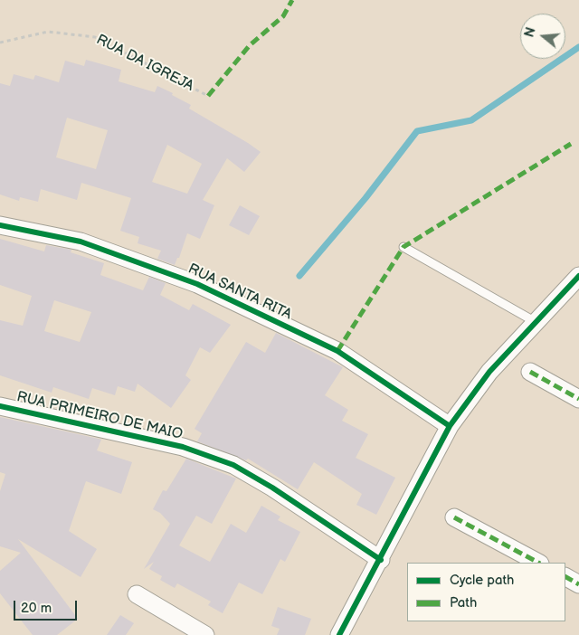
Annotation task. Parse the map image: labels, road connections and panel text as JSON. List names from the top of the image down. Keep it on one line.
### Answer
{"streets":{"street":["RUA SANTA RITA","RUA PRIMEIRO DE MAIO"],"path":["RUA DA IGREJA"]},"legend":["Cycle path","Path"],"scale_bar":"20 m","north":"left"}
